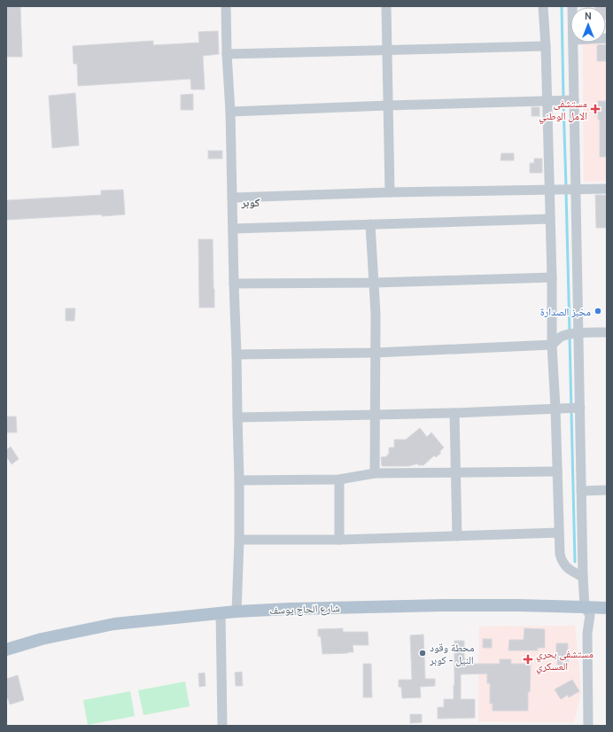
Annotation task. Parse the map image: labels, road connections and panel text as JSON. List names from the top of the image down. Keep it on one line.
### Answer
{"streets":{"main road":["شارع الحاج يوسف"]},"districts":["كوبر"],"places":{"health":["مستشفى الامل الوطني","مستشفى بحري العسكري"],"other":["مخبز الصدارة","محطة وقود النيل - كوبر"]},"north":"top"}
